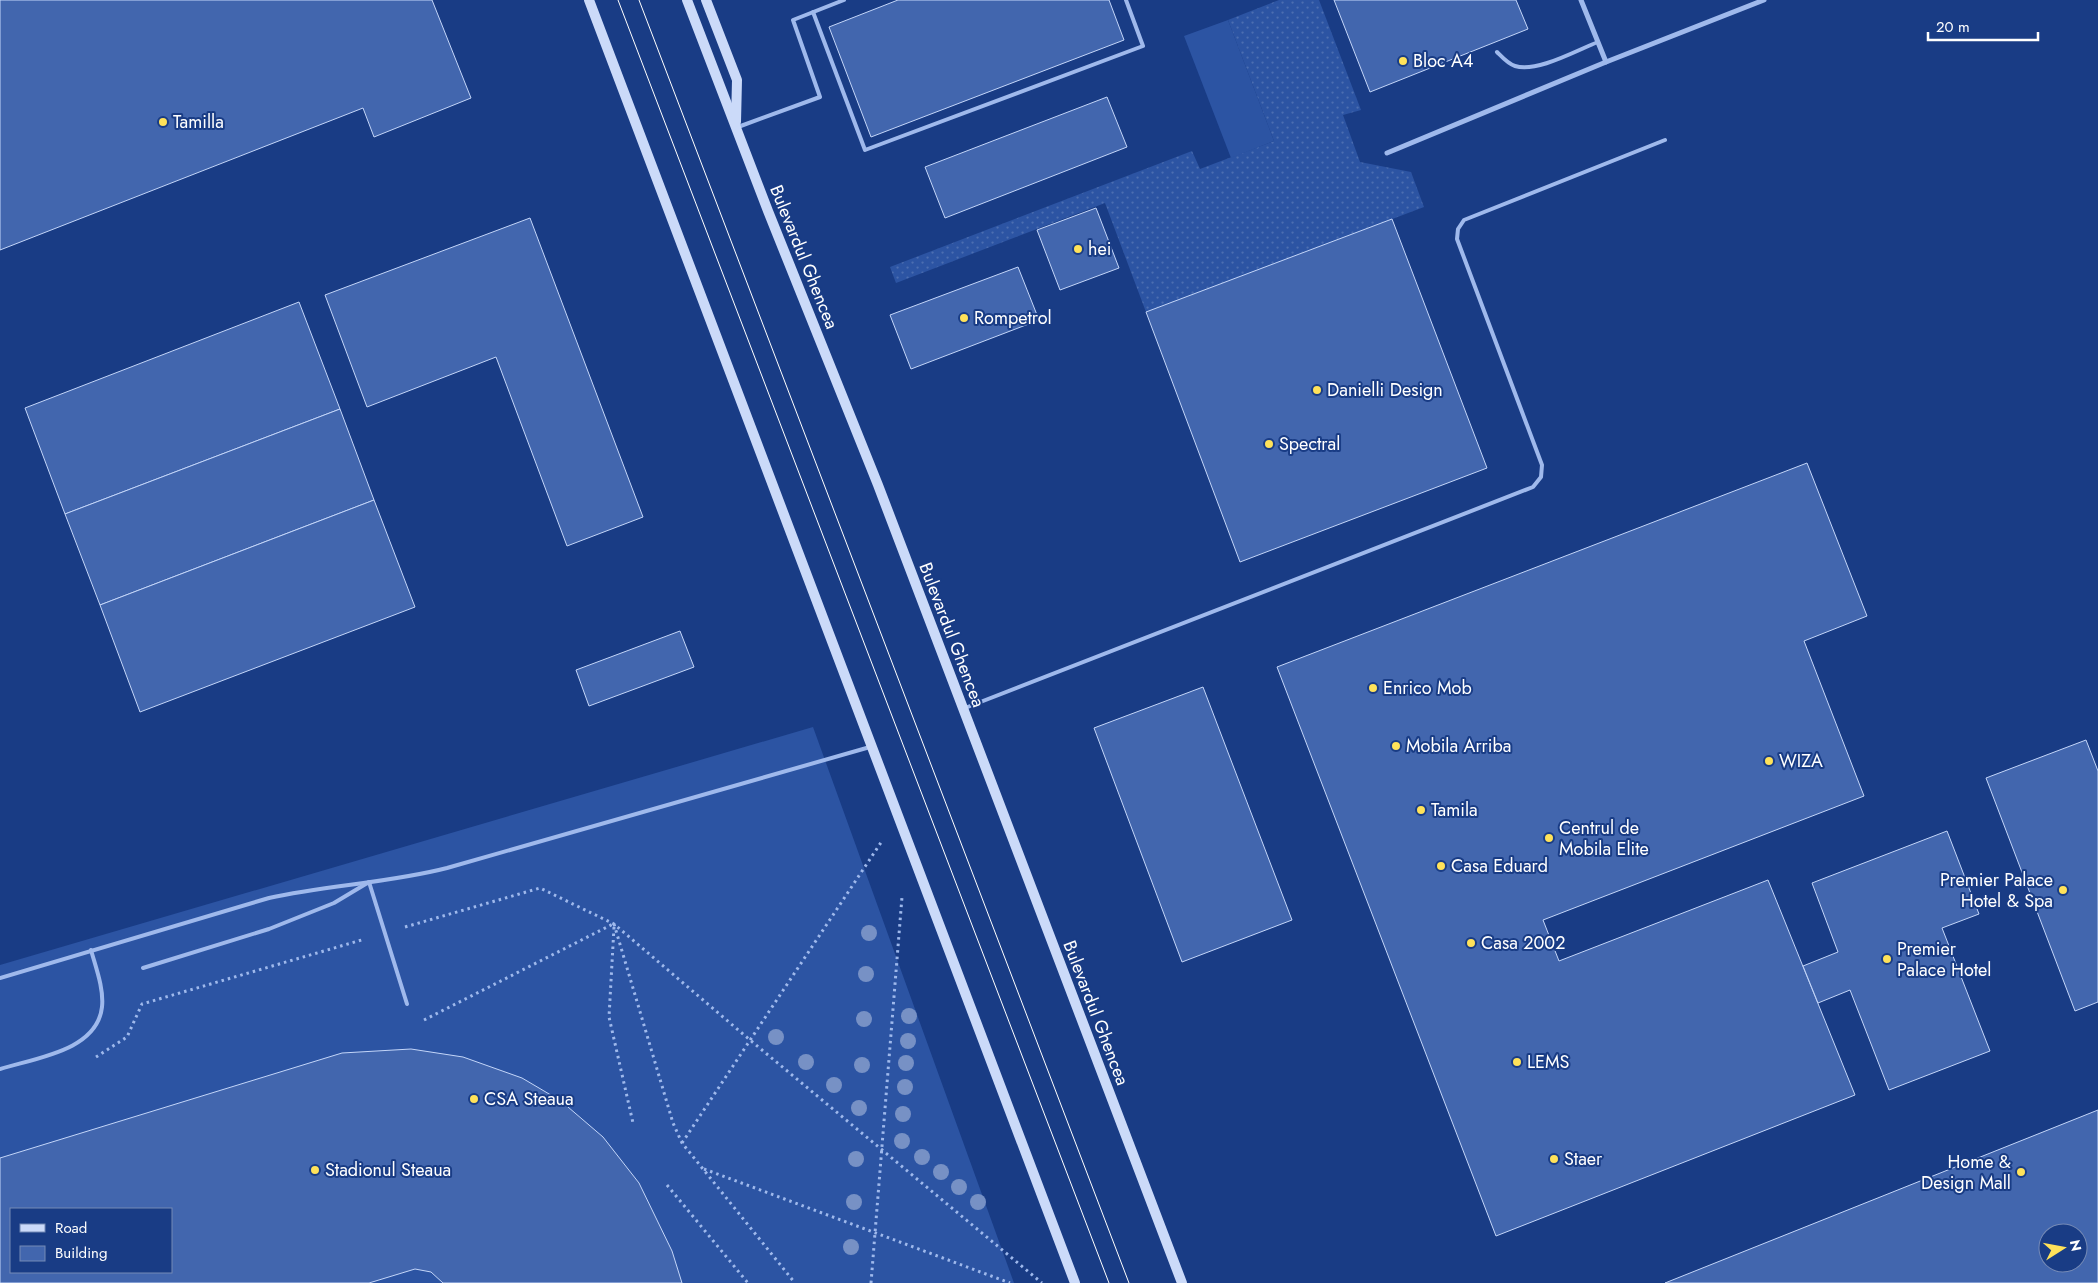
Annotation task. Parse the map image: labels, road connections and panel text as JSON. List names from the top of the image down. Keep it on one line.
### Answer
{"streets":{"main road":["Bulevardul Ghencea"]},"places":["Bloc A4","Tamilla","hei","Rompetrol","Danielli Design","Spectral","Enrico Mob","Mobila Arriba","WIZA","Tamila","Centrul de Mobila Elite","Casa Eduard","Premier Palace Hotel & Spa","Casa 2002","Premier Palace Hotel","LEMS","CSA Steaua","Staer","Stadionul Steaua","Home & Design Mall"],"legend":["Road","Building"],"scale_bar":"20 m","north":"right"}
